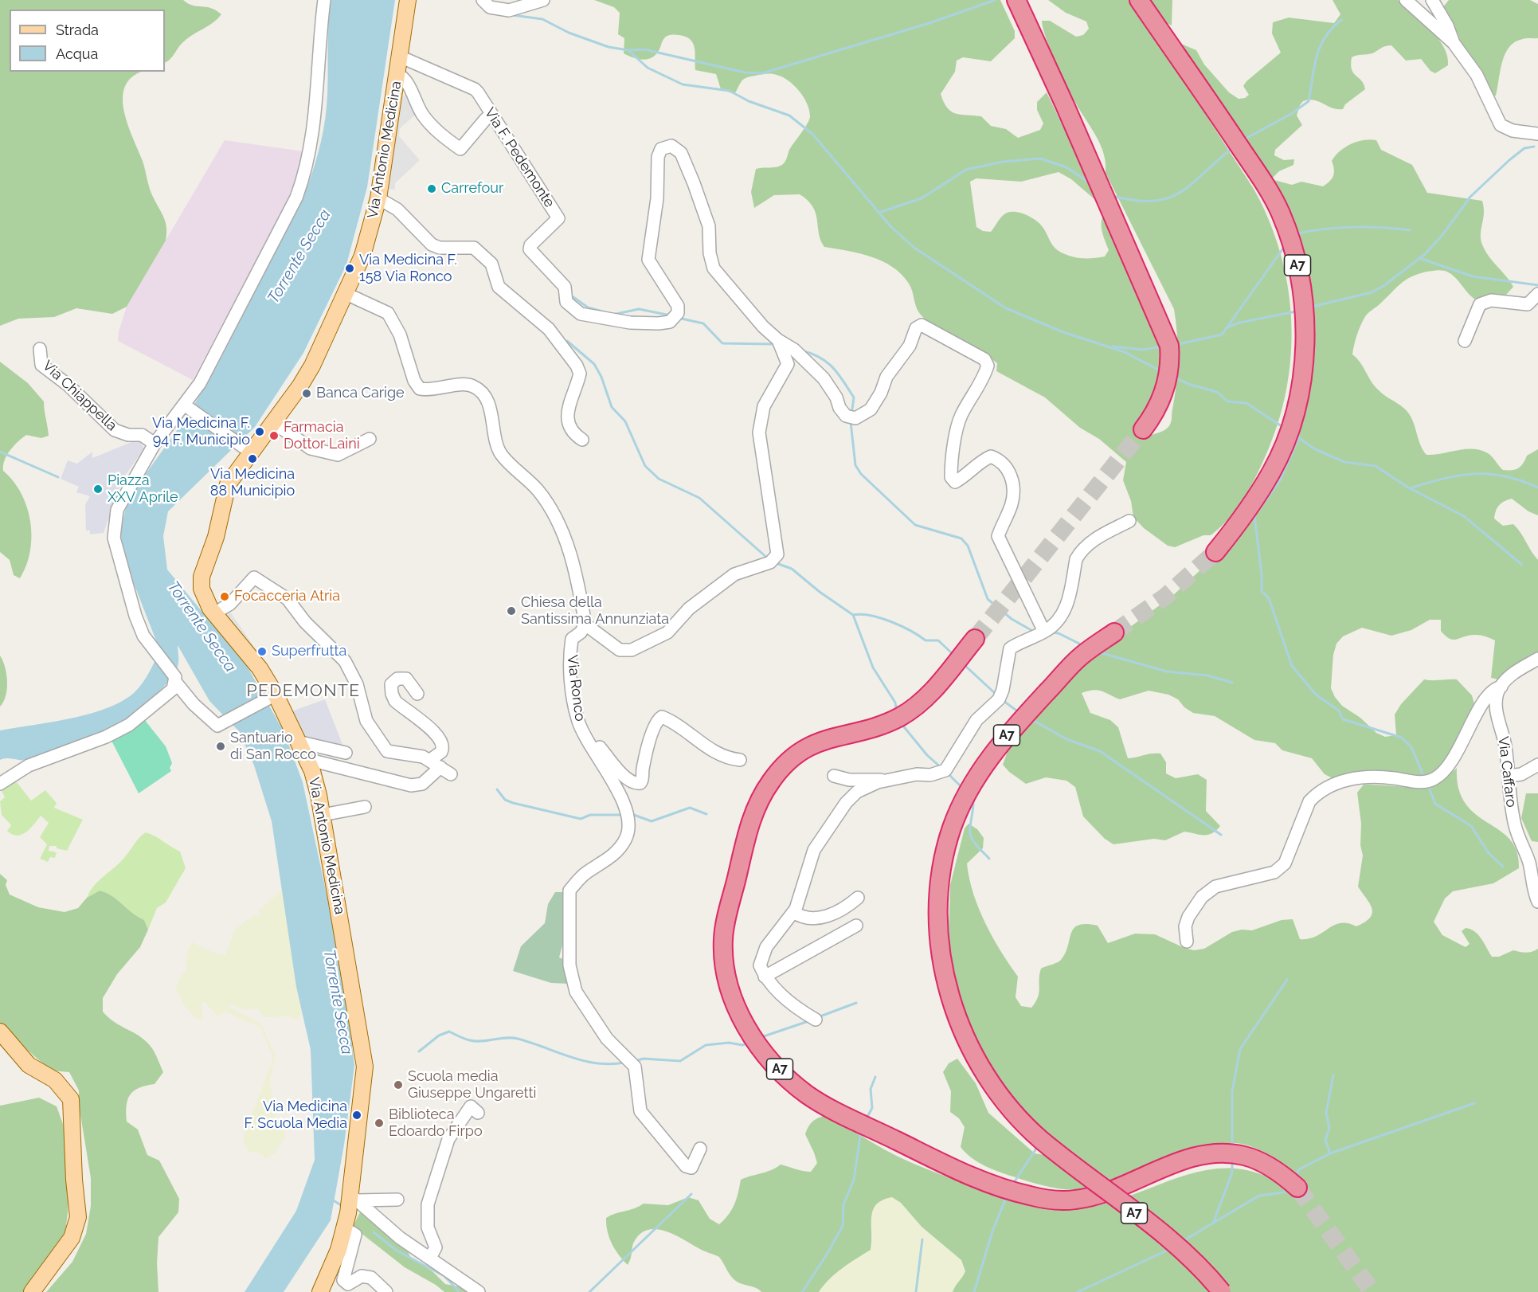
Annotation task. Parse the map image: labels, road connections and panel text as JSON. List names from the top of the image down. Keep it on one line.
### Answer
{"streets":{"highway":["A7"],"main road":["Via Antonio Medicina"],"street":["Via F. Pedemonte","Via Chiappella","Via Ronco","Via Caffaro"]},"crossings":[["Via Antonio Medicina","Via F. Pedemonte"]],"districts":["PEDEMONTE"],"water":["Torrente Secca"],"places":["Carrefour","Via Medicina F. 158 Via Ronco","Banca Carige","Via Medicina F. 94 F. Municipio","Farmacia Dottor Laini","Via Medicina 88 Municipio","Piazza XXV Aprile","Focacceria Atria","Chiesa della Santissima Annunziata","Superfrutta","Santuario di San Rocco","Scuola media Giuseppe Ungaretti","Via Medicina F. Scuola Media","Biblioteca Edoardo Firpo"],"legend":["Strada","Acqua"]}
